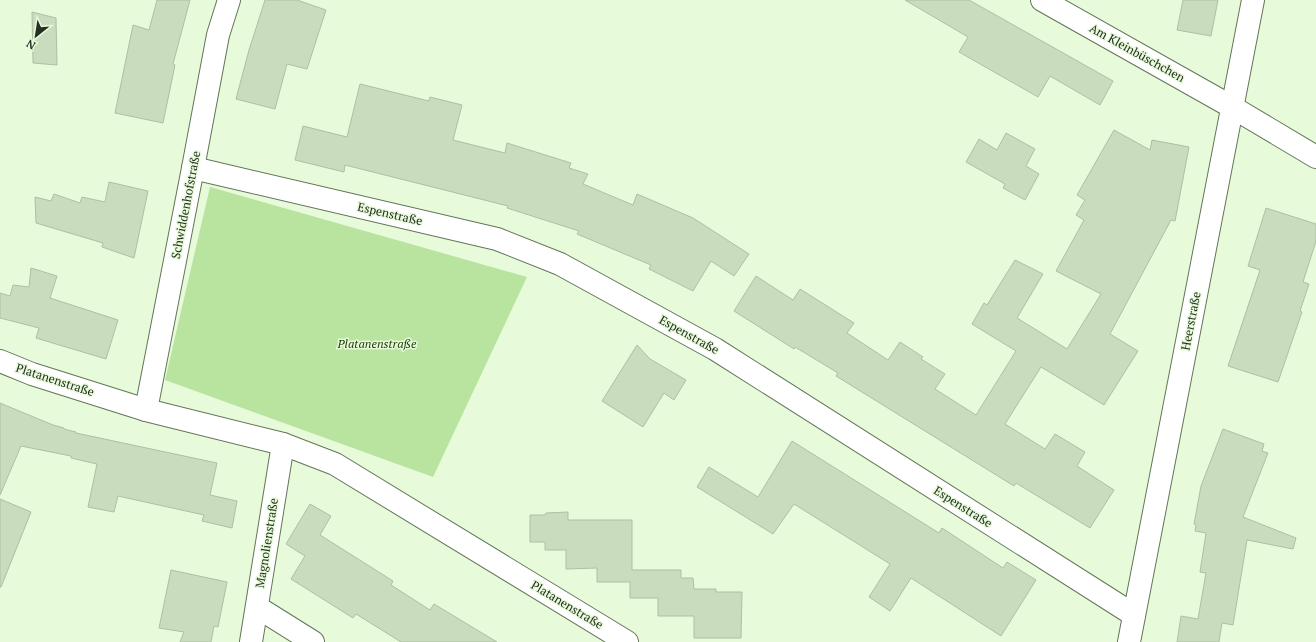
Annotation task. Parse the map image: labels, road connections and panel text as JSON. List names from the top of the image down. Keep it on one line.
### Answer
{"streets":{"street":["Am Kleinbüschchen","Schwiddenhofstraße","Espenstraße","Heerstraße","Platanenstraße","Magnolienstraße"]},"crossings":[["Am Kleinbüschchen","Heerstraße"],["Schwiddenhofstraße","Espenstraße"],["Schwiddenhofstraße","Platanenstraße"],["Espenstraße","Heerstraße"],["Platanenstraße","Magnolienstraße"]],"parks":["Platanenstraße"],"north":"bottom left"}
